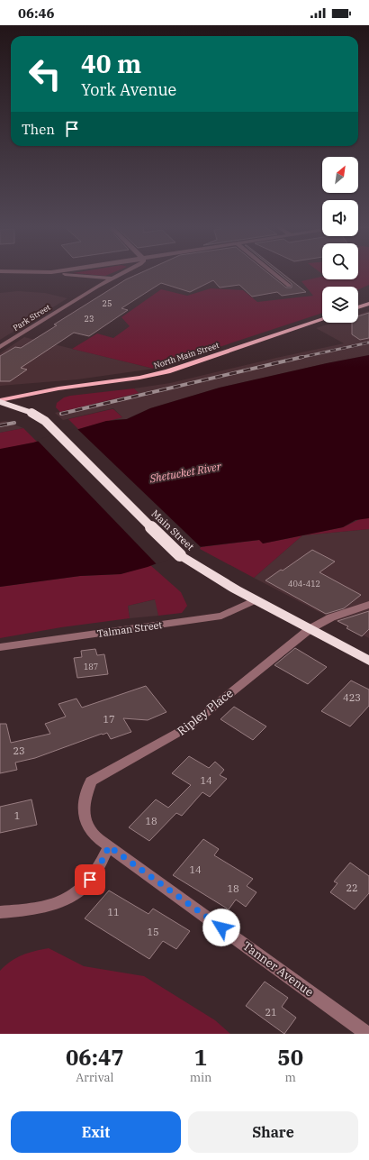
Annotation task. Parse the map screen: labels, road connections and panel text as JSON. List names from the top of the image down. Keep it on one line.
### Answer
{"streets":{"highway":["Main Street"],"main road":["North Main Street"],"street":["Park Street","Talman Street","Ripley Place","Tanner Avenue"]},"crossings":[["North Main Street","Main Street"],["Main Street","Talman Street"],["Main Street","Ripley Place"],["Ripley Place","Tanner Avenue"]],"water":["Shetucket River"],"house_numbers":["25","23","404-412","187","423","17","23","14","1","18","14","22","18","11","15","21"],"north":"top right","page":{"status":"06:46","turn":["40 m","York Avenue"],"then":"Then","eta":["06:47","Arrival","1","min","50","m"],"buttons":["Exit","Share"]}}
